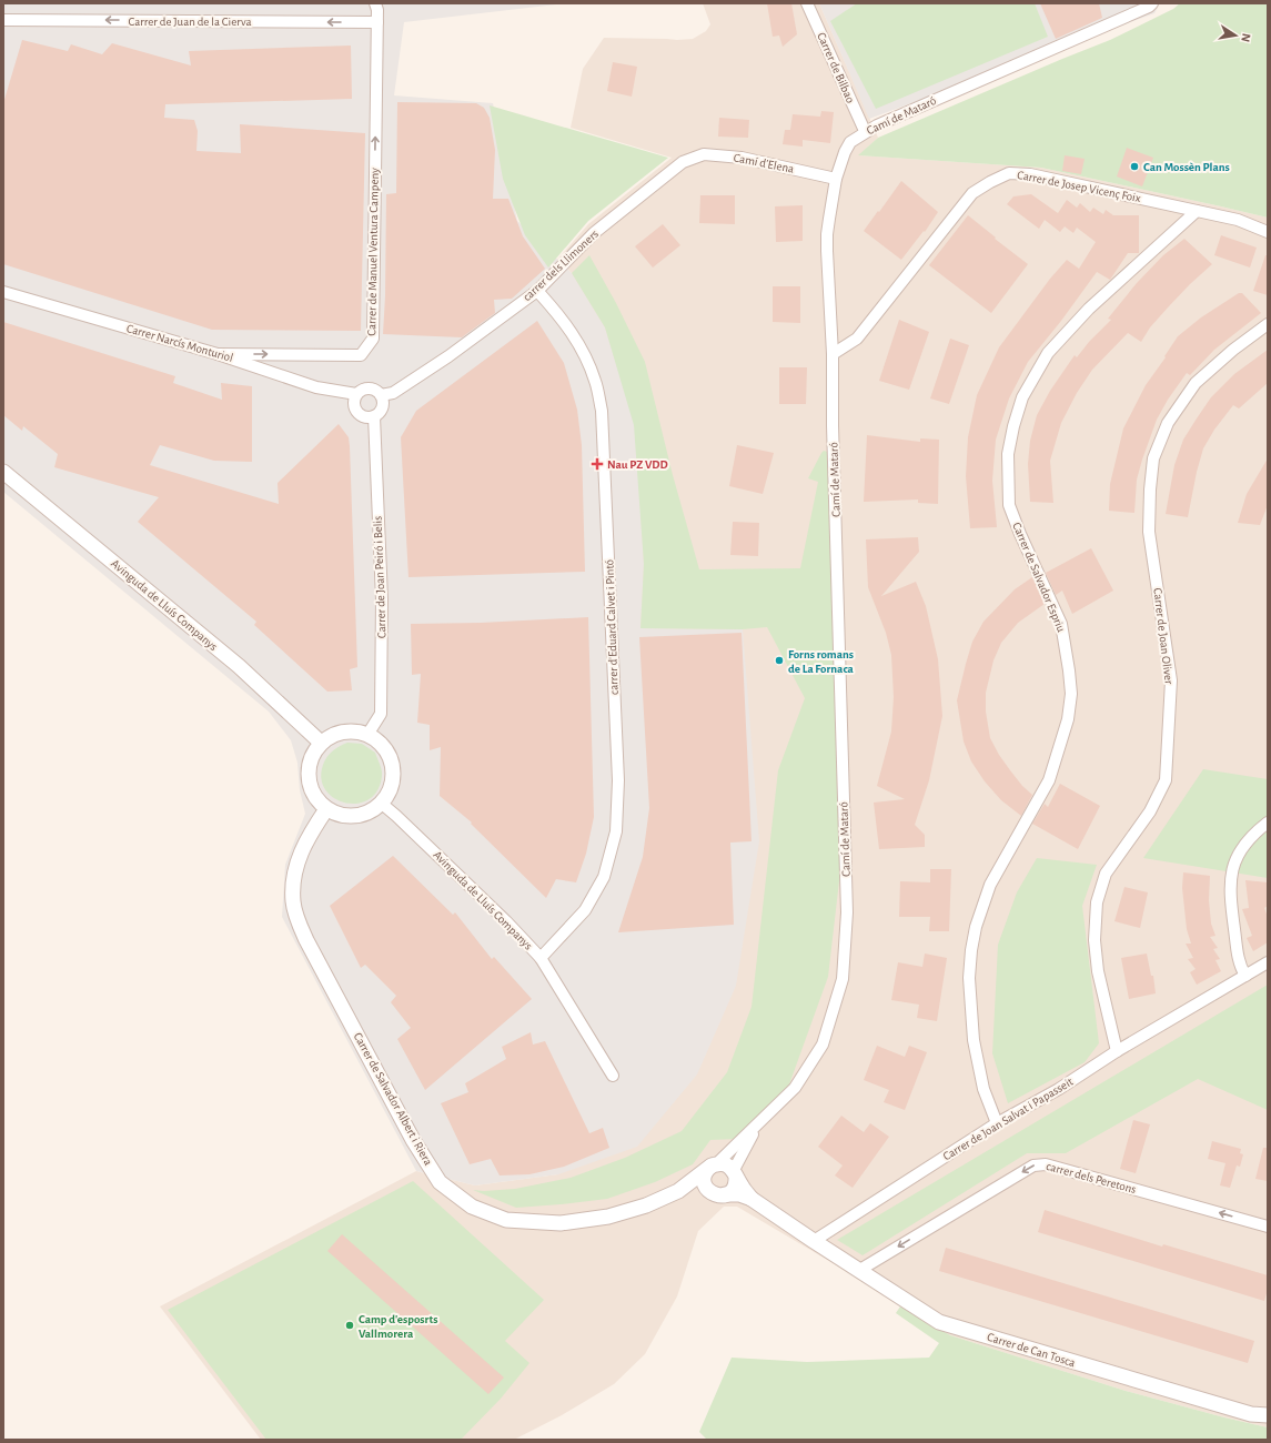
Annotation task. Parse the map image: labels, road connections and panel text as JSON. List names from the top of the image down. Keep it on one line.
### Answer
{"streets":{"street":["Carrer de Juan de la Cierva","Carrer de Bilbao","Camí de Mataró","Camí d'Elena","Carrer de Josep Vicenç Foix","Carrer de Manuel Ventura Campeny","carrer dels Llimoners","Carrer Narcís Monturiol","Carrer de Joan Peiró i Belis","Carrer de Salvador Espriu","Avinguda de Lluís Companys","carrer d'Eduard Calvet i Pintó","Carrer de Joan Oliver","Carrer de Salvador Albert i Riera","Carrer de Joan Salvat i Papasseit","carrer dels Peretons","Carrer de Can Tosca"]},"crossings":[["Carrer de Juan de la Cierva","Carrer de Manuel Ventura Campeny"],["Carrer de Bilbao","Camí de Mataró"],["Camí de Mataró","Camí d'Elena"],["Camí de Mataró","Carrer de Josep Vicenç Foix"],["Camí de Mataró","Carrer de Salvador Albert i Riera"],["Camí d'Elena","carrer dels Llimoners"],["Carrer de Josep Vicenç Foix","Carrer de Salvador Espriu"],["Carrer de Manuel Ventura Campeny","Carrer Narcís Monturiol"],["carrer dels Llimoners","Carrer Narcís Monturiol"],["carrer dels Llimoners","Carrer de Joan Peiró i Belis"],["carrer dels Llimoners","carrer d'Eduard Calvet i Pintó"],["Carrer Narcís Monturiol","Carrer de Joan Peiró i Belis"],["Carrer de Joan Peiró i Belis","Avinguda de Lluís Companys"],["Carrer de Joan Peiró i Belis","Carrer de Salvador Albert i Riera"],["Carrer de Salvador Espriu","Carrer de Joan Salvat i Papasseit"],["Avinguda de Lluís Companys","carrer d'Eduard Calvet i Pintó"],["Avinguda de Lluís Companys","Carrer de Salvador Albert i Riera"],["Carrer de Joan Oliver","Carrer de Joan Salvat i Papasseit"],["Carrer de Joan Salvat i Papasseit","Carrer de Can Tosca"],["carrer dels Peretons","Carrer de Can Tosca"]],"one_way":["Carrer de Juan de la Cierva","carrer dels Peretons"],"places":{"other":["Can Mossèn Plans","Forns romans de La Fornaca","Camp d'esposrts Vallmorera"],"health":["Nau PZ VDD"]},"north":"right"}
